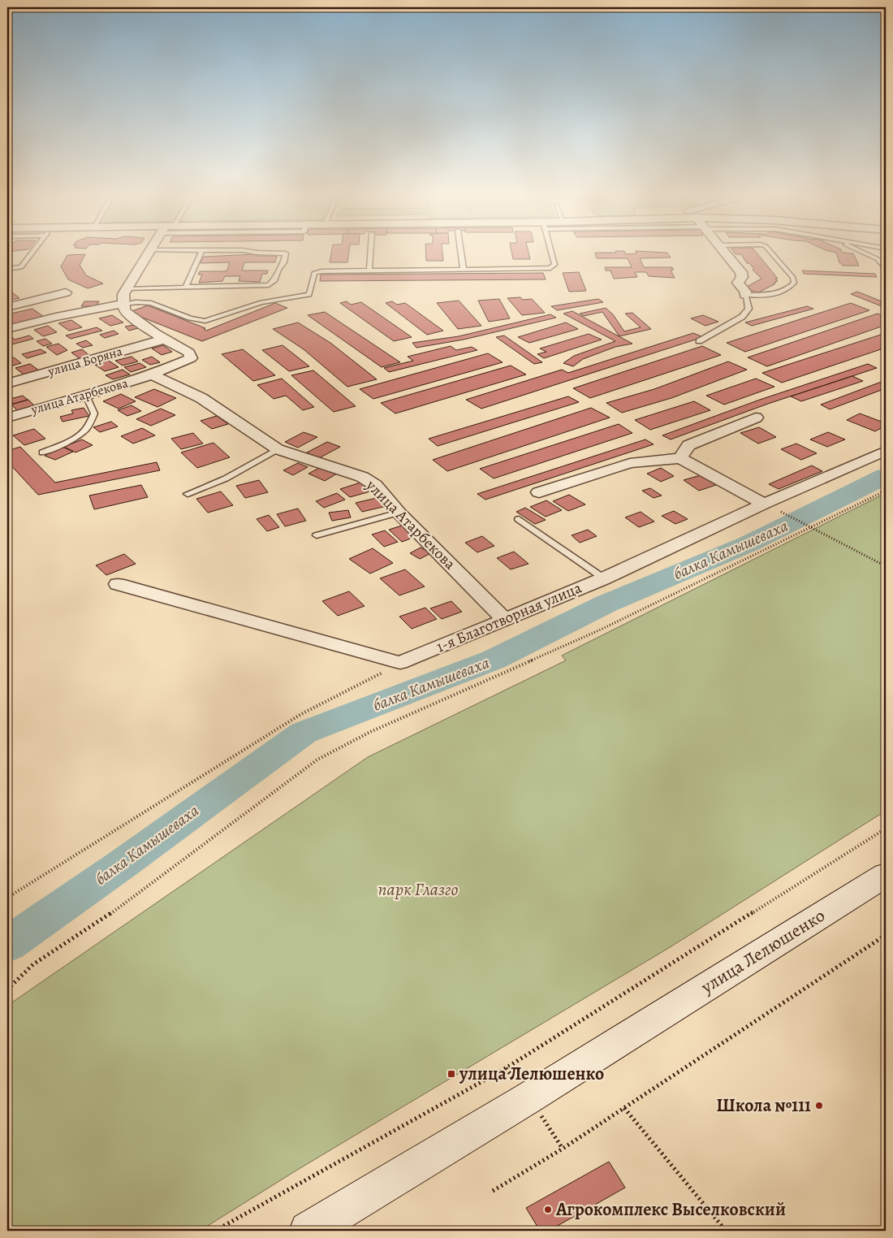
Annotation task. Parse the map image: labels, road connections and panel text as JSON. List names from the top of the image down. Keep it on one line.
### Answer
{"streets":{"street":["улица Боряна","улица Атарбекова","1-я Благотворная улица","улица Лелюшенко"]},"crossings":[["улица Боряна","улица Атарбекова"],["улица Атарбекова","1-я Благотворная улица"]],"water":["балка Камышеваха"],"parks":["парк Глазго"],"places":{"transit":["улица Лелюшенко"],"other":["Школа №111","Агрокомплекс Выселковский"]}}
